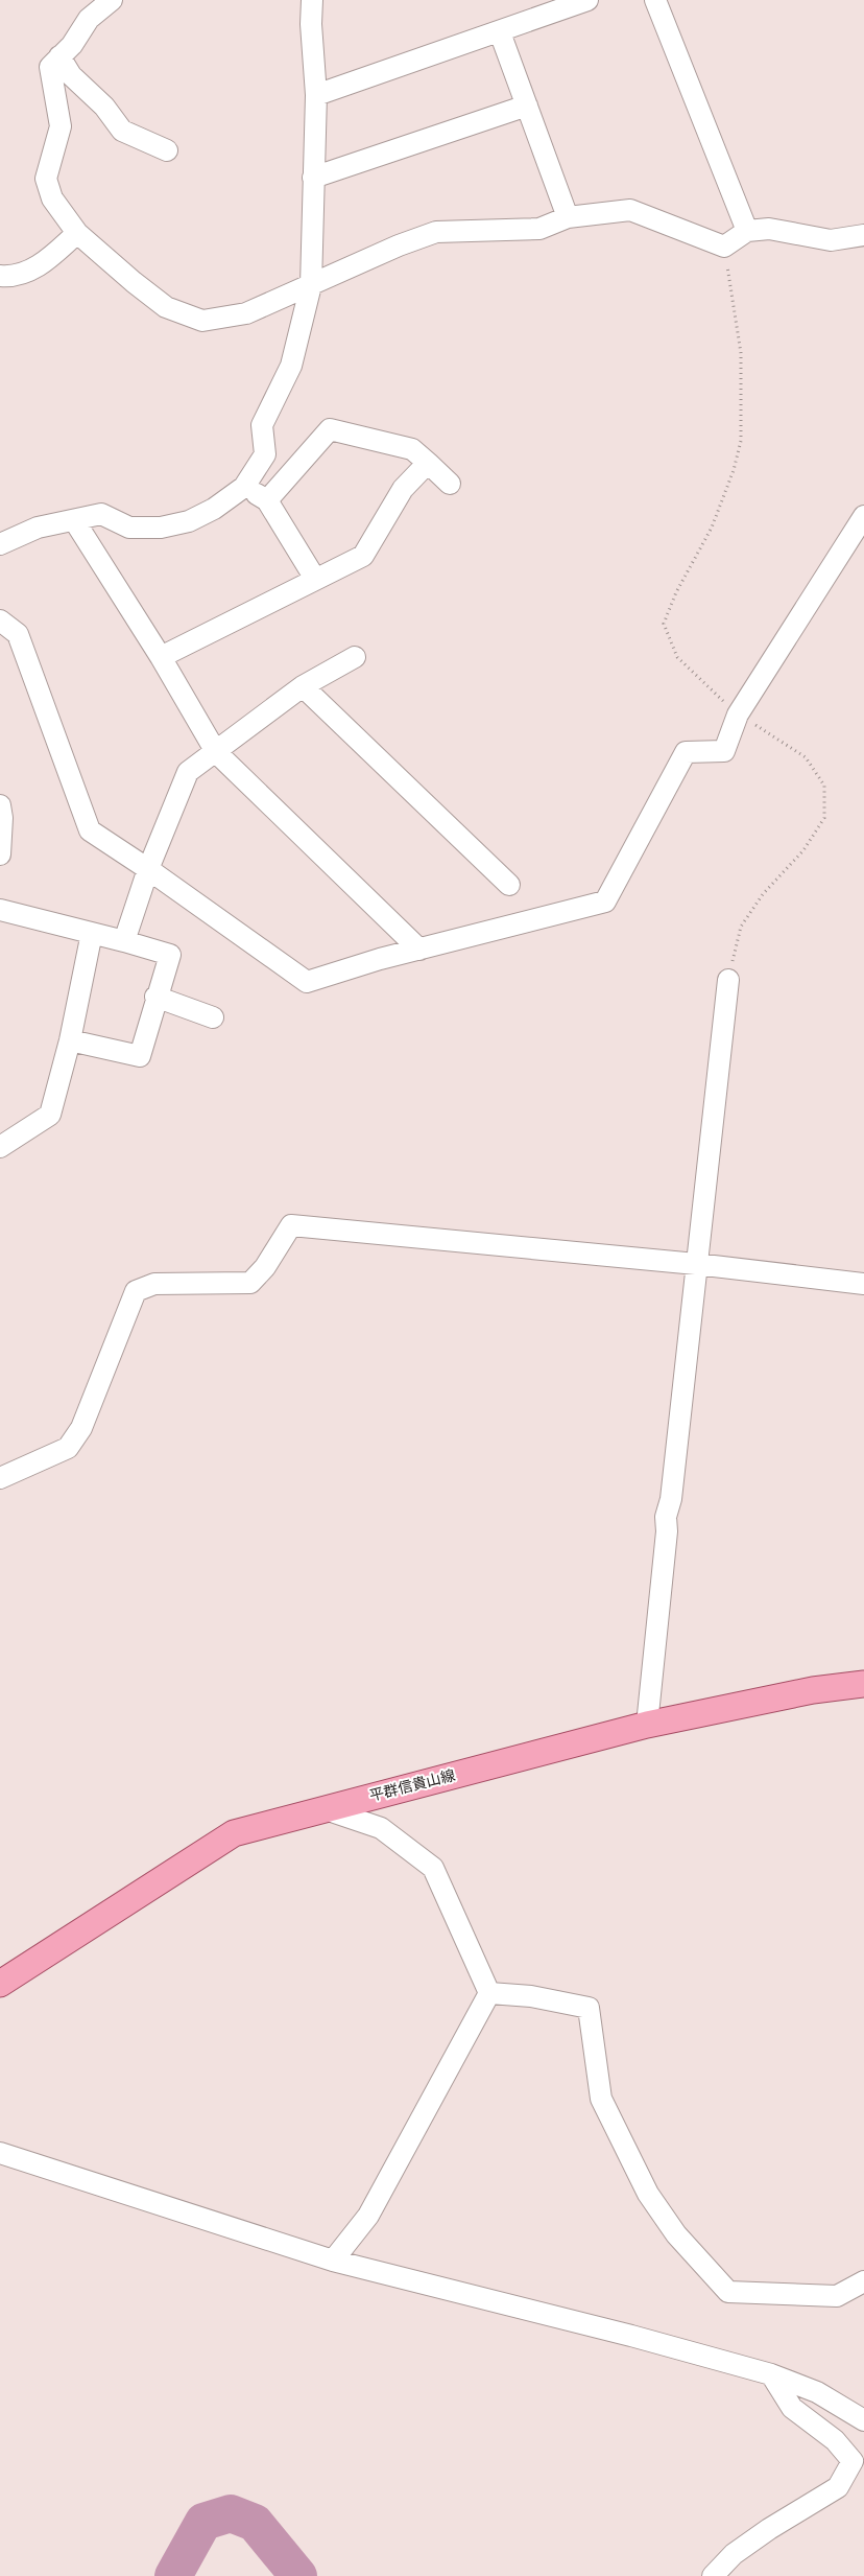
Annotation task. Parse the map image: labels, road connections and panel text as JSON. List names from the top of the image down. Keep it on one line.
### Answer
{"streets":{"main road":["平群信貴山線"]}}
